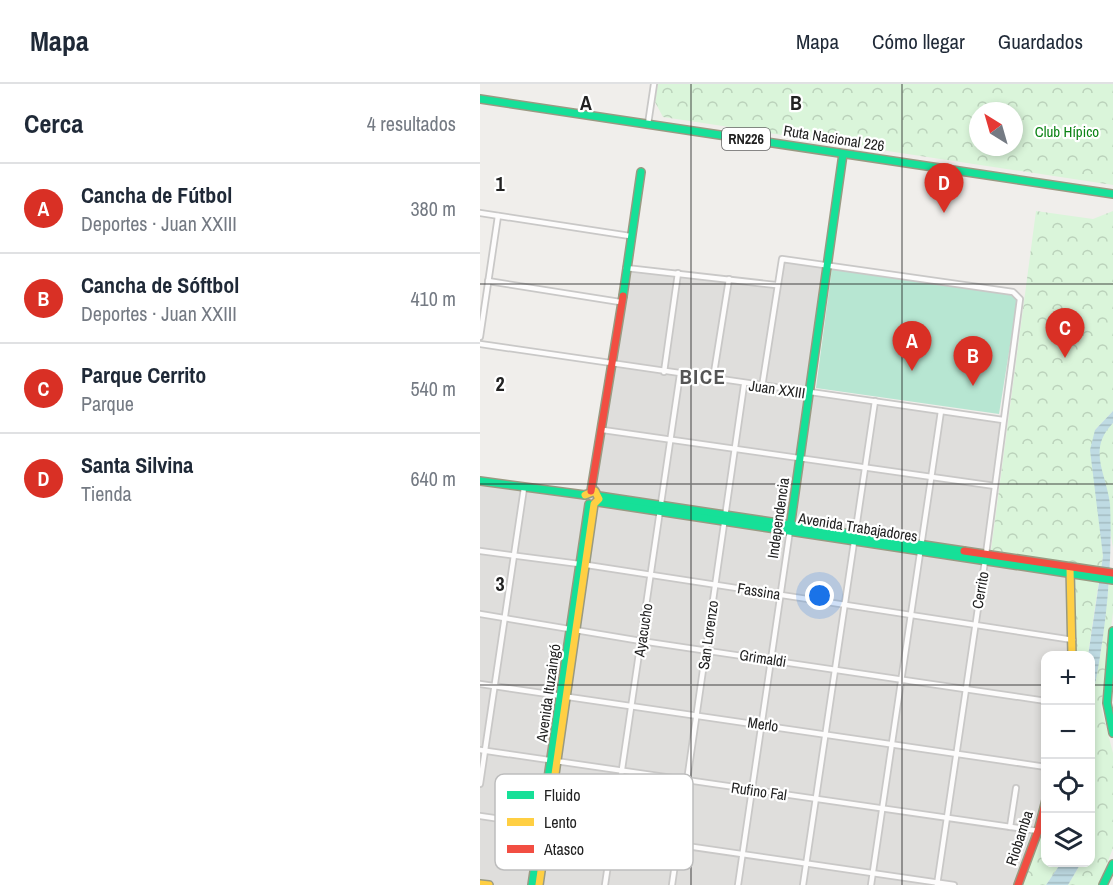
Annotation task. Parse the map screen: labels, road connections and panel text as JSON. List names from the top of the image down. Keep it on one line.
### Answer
{"streets":{"main road":["Ruta Nacional 226","RN226","Independencia","Avenida Trabajadores","Avenida Ituzaingó","Riobamba"],"street":["Juan XXIII","Cerrito","Fassina","Ayacucho","San Lorenzo","Grimaldi","Merlo","Rufino Fal"]},"crossings":[["Ruta Nacional 226","Independencia"],["Juan XXIII","Independencia"],["Juan XXIII","Cerrito"],["Juan XXIII","Ayacucho"],["Juan XXIII","San Lorenzo"],["Juan XXIII","Avenida Ituzaingó"],["Independencia","Avenida Trabajadores"],["Independencia","Cerrito"],["Independencia","Fassina"],["Independencia","Grimaldi"],["Independencia","Merlo"],["Independencia","Rufino Fal"],["Avenida Trabajadores","Cerrito"],["Avenida Trabajadores","Ayacucho"],["Avenida Trabajadores","San Lorenzo"],["Avenida Trabajadores","Avenida Ituzaingó"],["Cerrito","Fassina"],["Cerrito","Grimaldi"],["Cerrito","Merlo"],["Cerrito","Rufino Fal"],["Fassina","Ayacucho"],["Fassina","San Lorenzo"],["Fassina","Avenida Ituzaingó"],["Ayacucho","Grimaldi"],["Ayacucho","Merlo"],["Ayacucho","Rufino Fal"],["San Lorenzo","Grimaldi"],["San Lorenzo","Merlo"],["Grimaldi","Avenida Ituzaingó"],["Avenida Ituzaingó","Merlo"],["Avenida Ituzaingó","Rufino Fal"],["Rufino Fal","Riobamba"]],"districts":["BICE"],"parks":["Club Hípico"],"legend":["Fluido","Lento","Atasco"],"north":"top left","page":{"header":"Mapa","nav":["Mapa","Cómo llegar","Guardados"],"heading":["Cerca","4 resultados"],"list":[{"mark":"A","name":"Cancha de Fútbol","note":"Deportes · Juan XXIII","value":"380 m"},{"mark":"B","name":"Cancha de Sóftbol","note":"Deportes · Juan XXIII","value":"410 m"},{"mark":"C","name":"Parque Cerrito","note":"Parque","value":"540 m"},{"mark":"D","name":"Santa Silvina","note":"Tienda","value":"640 m"}],"pins":["D","C","A","B"],"map_buttons":["+","−"]},"grid":{"columns":["A","B"],"rows":["1","2","3"]}}
